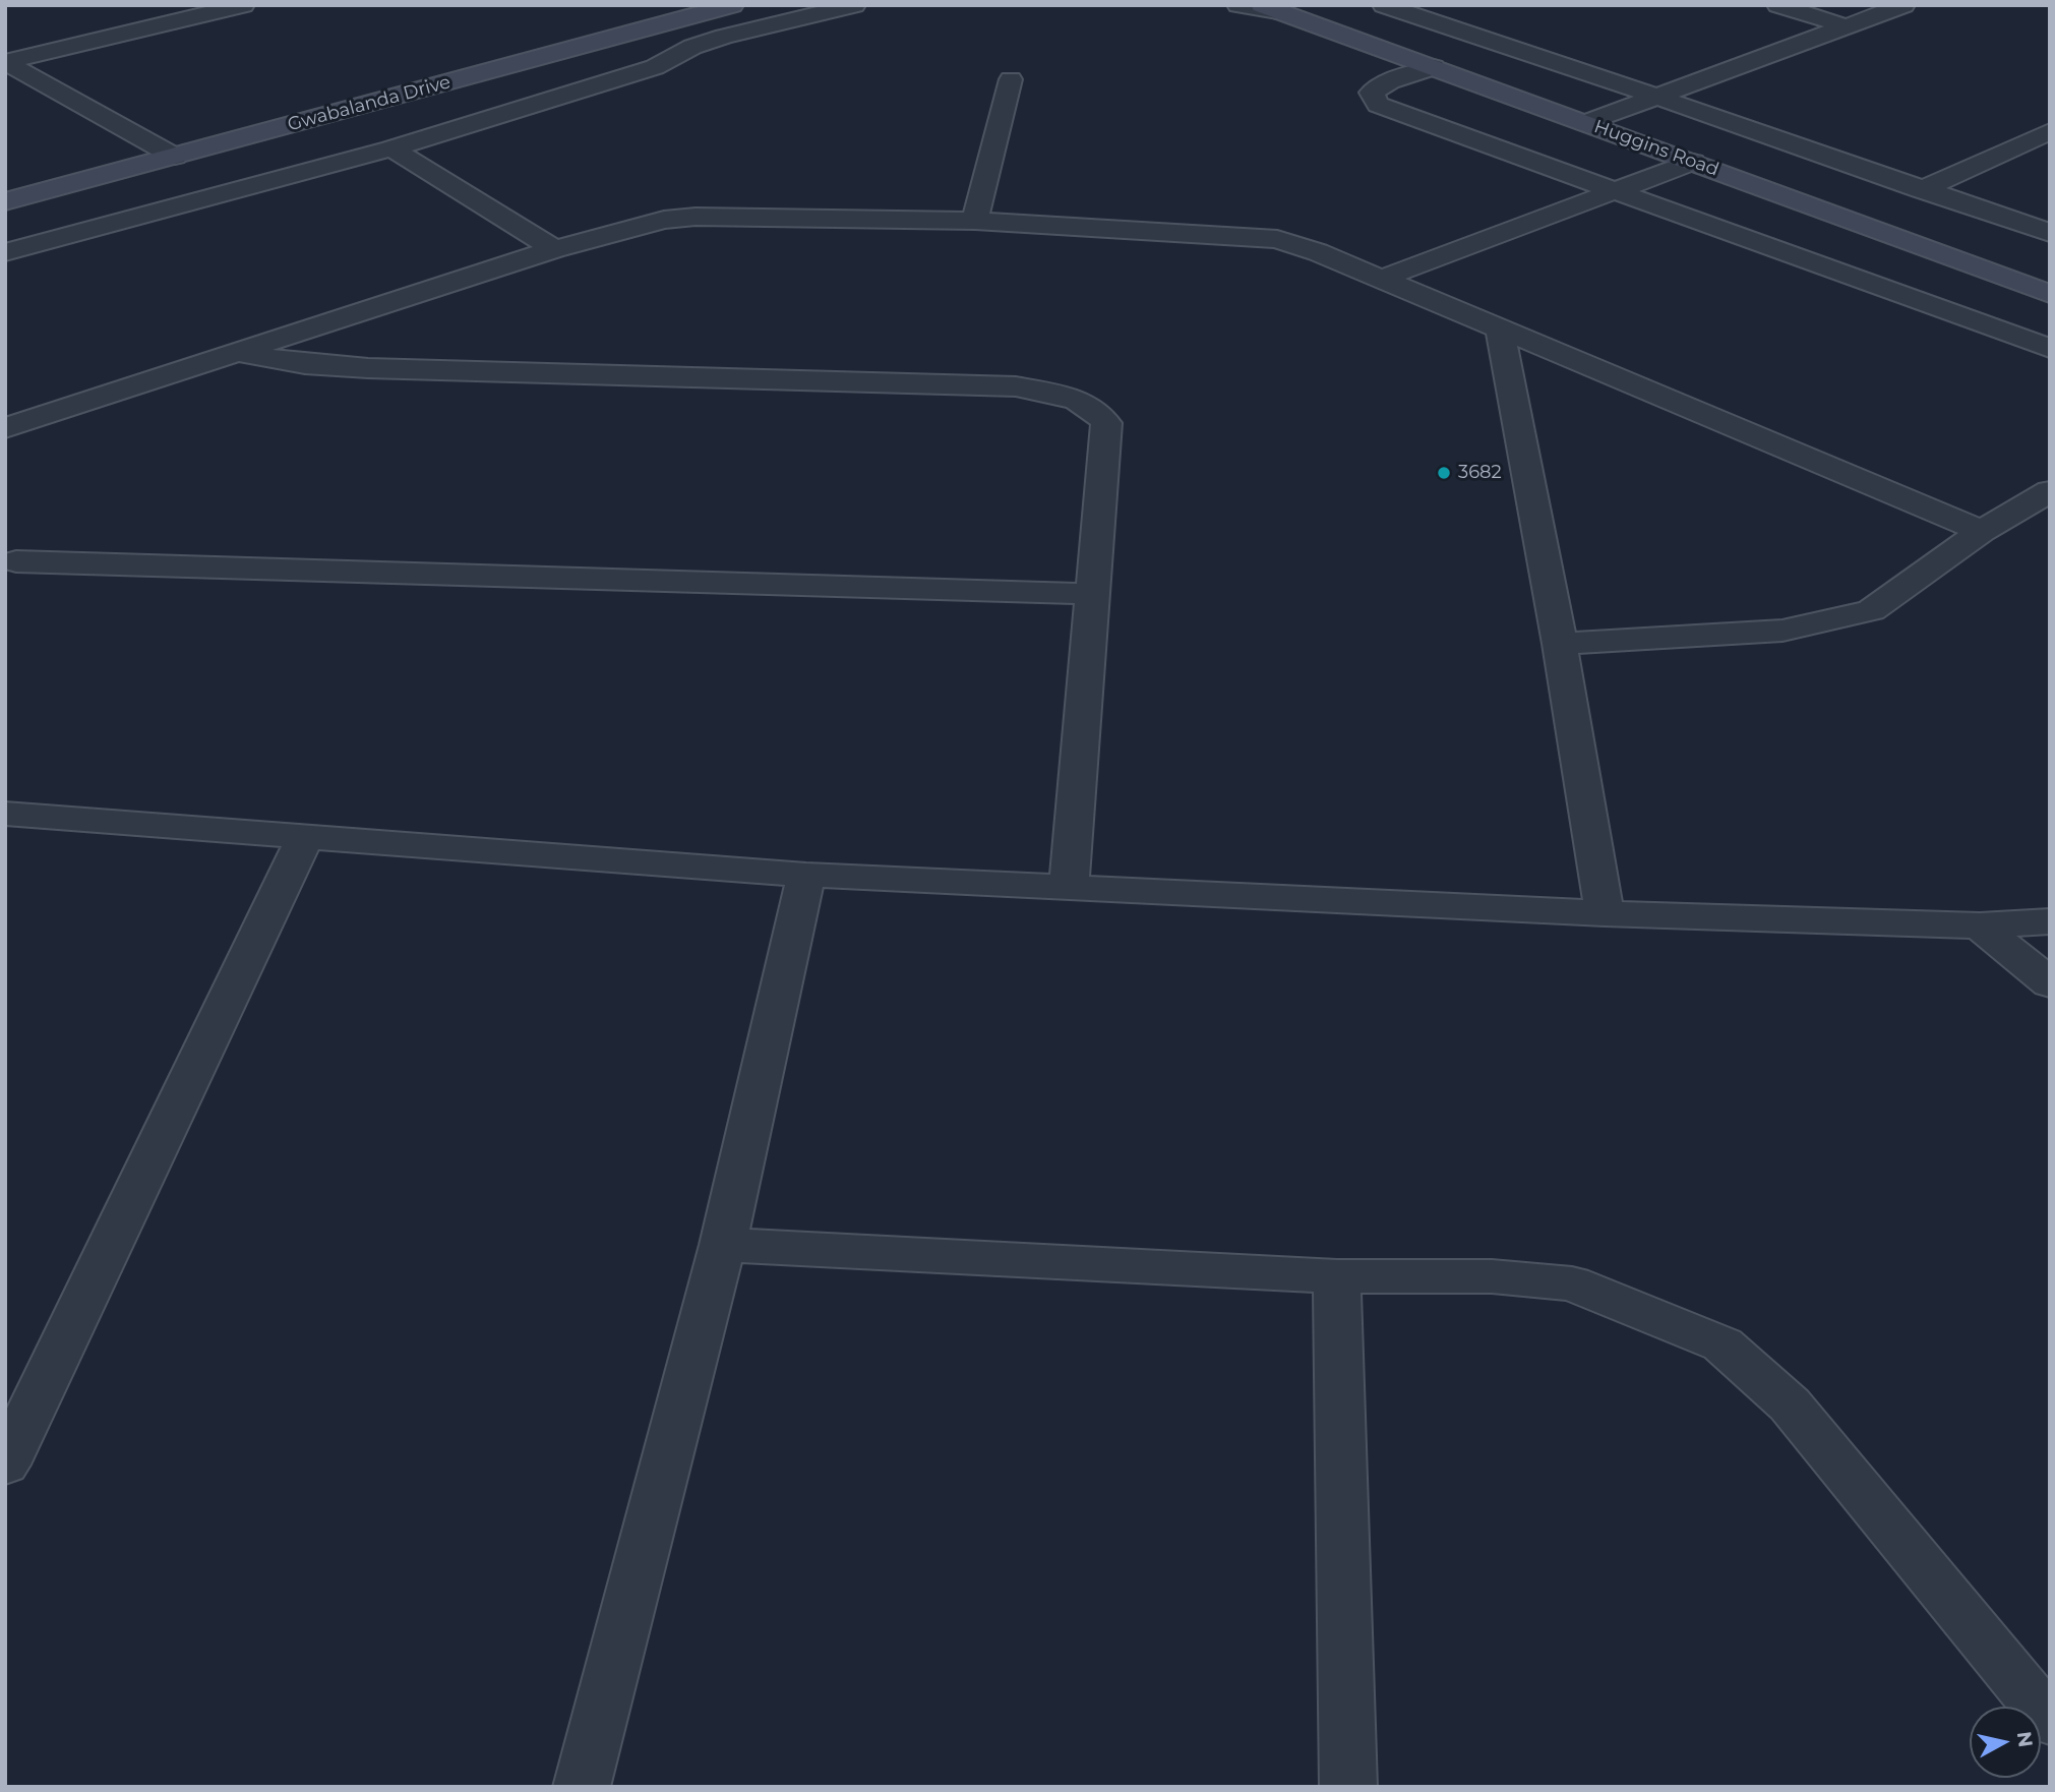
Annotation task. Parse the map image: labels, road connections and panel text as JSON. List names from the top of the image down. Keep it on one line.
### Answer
{"streets":{"street":["Gwabalanda Drive","Huggins Road"]},"places":["3682"],"north":"right"}
